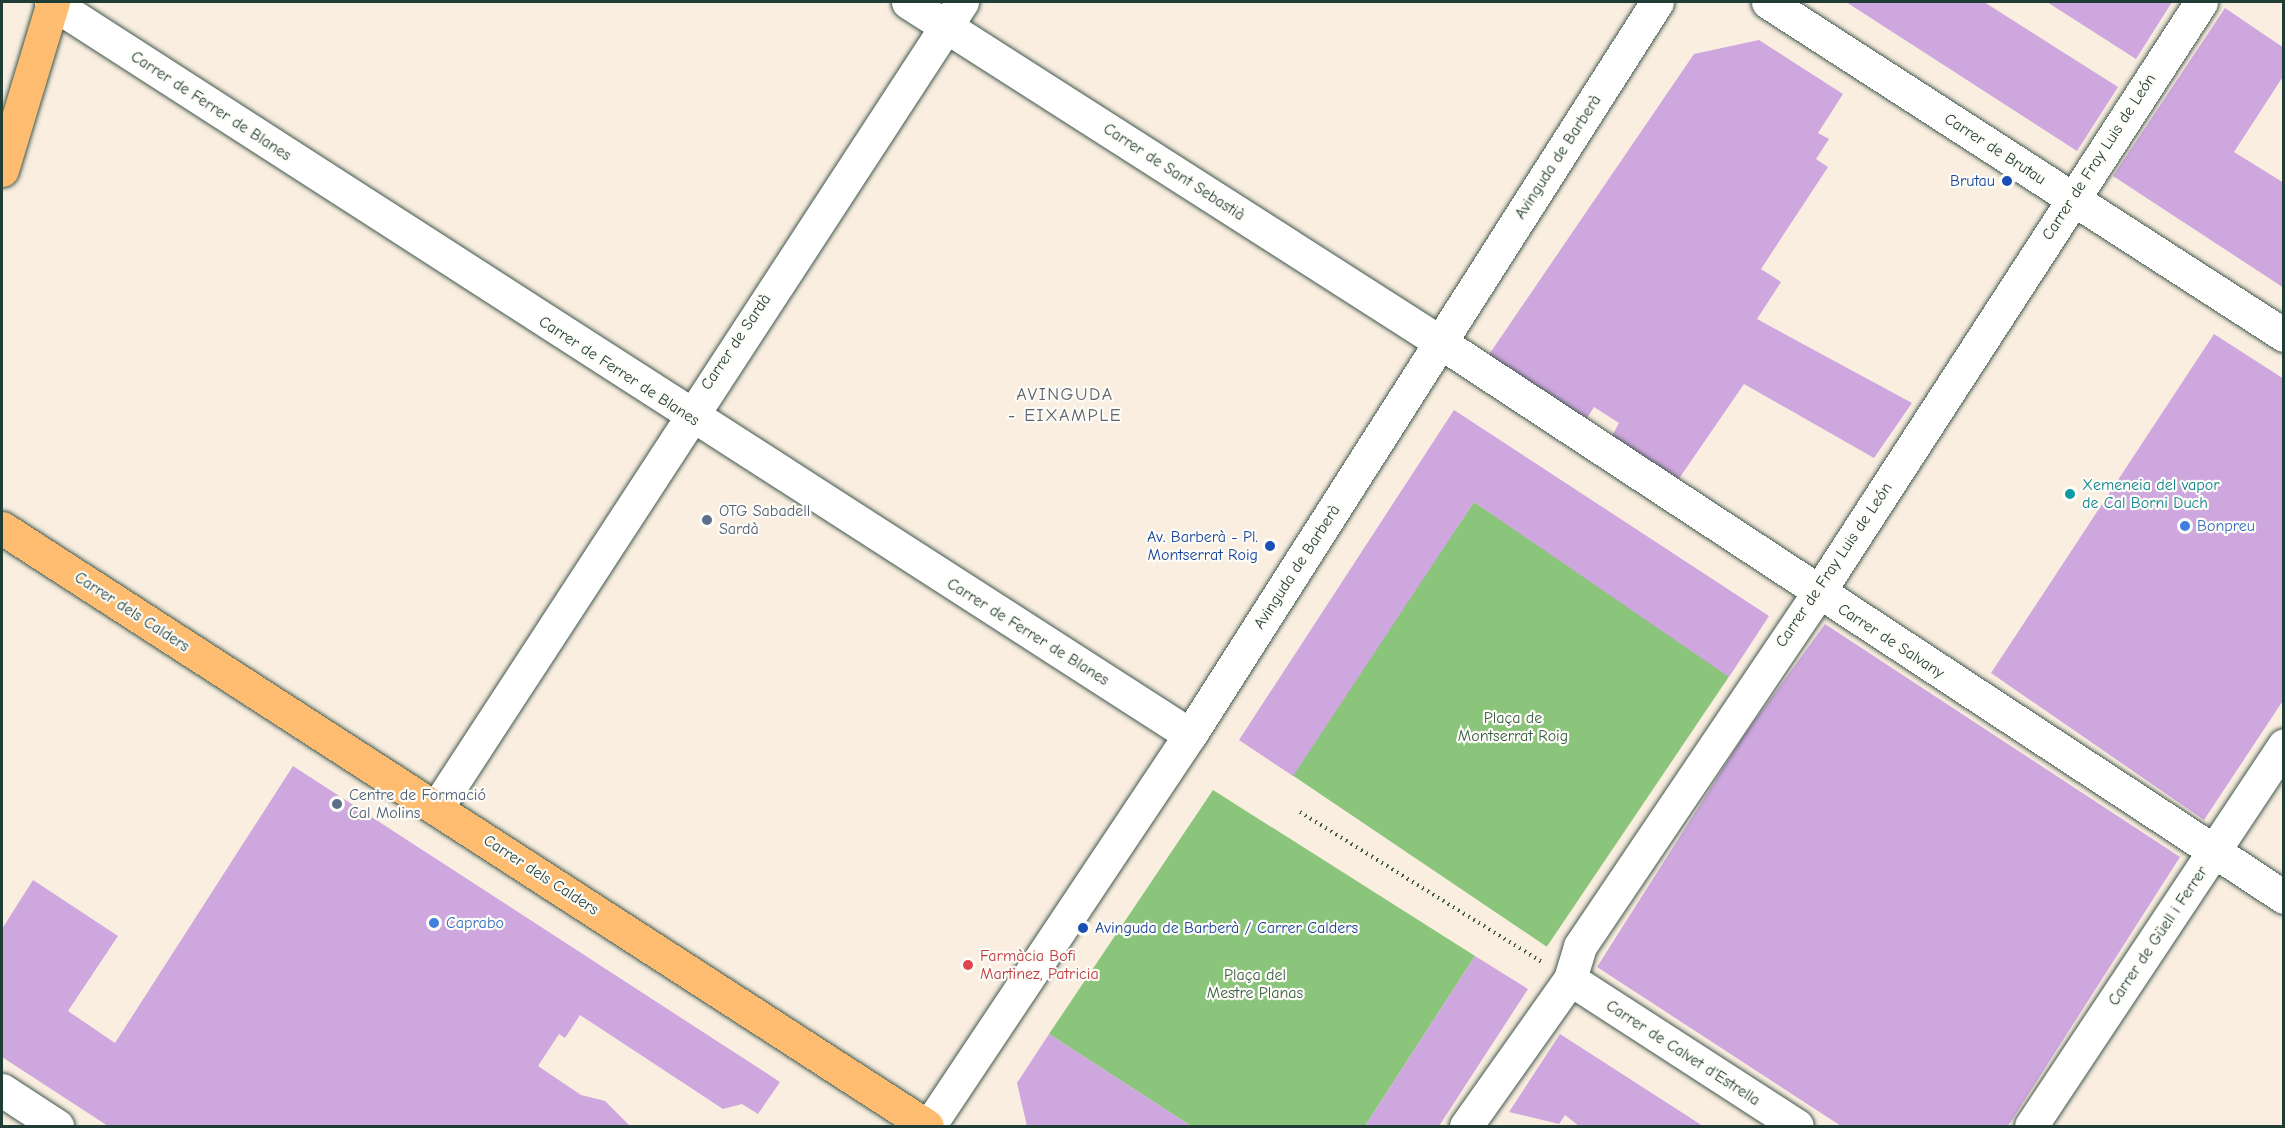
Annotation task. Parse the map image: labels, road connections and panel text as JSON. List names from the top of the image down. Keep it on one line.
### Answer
{"streets":{"main road":["Carrer dels Calders"],"street":["Carrer de Ferrer de Blanes","Carrer de Brutau","Avinguda de Barberà","Carrer de Fray Luis de León","Carrer de Sant Sebastià","Carrer de Sardà","Carrer de Salvany","Carrer de Güell i Ferrer","Carrer de Calvet d'Estrella"]},"crossings":[["Carrer de Ferrer de Blanes","Avinguda de Barberà"],["Carrer de Ferrer de Blanes","Carrer de Sardà"],["Carrer de Brutau","Carrer de Fray Luis de León"],["Avinguda de Barberà","Carrer de Sant Sebastià"],["Avinguda de Barberà","Carrer dels Calders"],["Avinguda de Barberà","Carrer de Salvany"],["Carrer de Fray Luis de León","Carrer de Salvany"],["Carrer de Fray Luis de León","Carrer de Calvet d'Estrella"],["Carrer de Sant Sebastià","Carrer de Sardà"],["Carrer de Sant Sebastià","Carrer de Salvany"],["Carrer de Sardà","Carrer dels Calders"],["Carrer de Salvany","Carrer de Güell i Ferrer"]],"districts":["AVINGUDA - EIXAMPLE"],"parks":["Plaça de Montserrat Roig","Plaça del Mestre Planas"],"places":["Brutau","Xemeneia del vapor de Cal Borni Duch","OTG Sabadell Sardà","Bonpreu","Av. Barberà - Pl. Montserrat Roig","Centre de Formació Cal Molins","Caprabo","Avinguda de Barberà / Carrer Calders","Farmàcia Bofi Martinez, Patricia"]}
